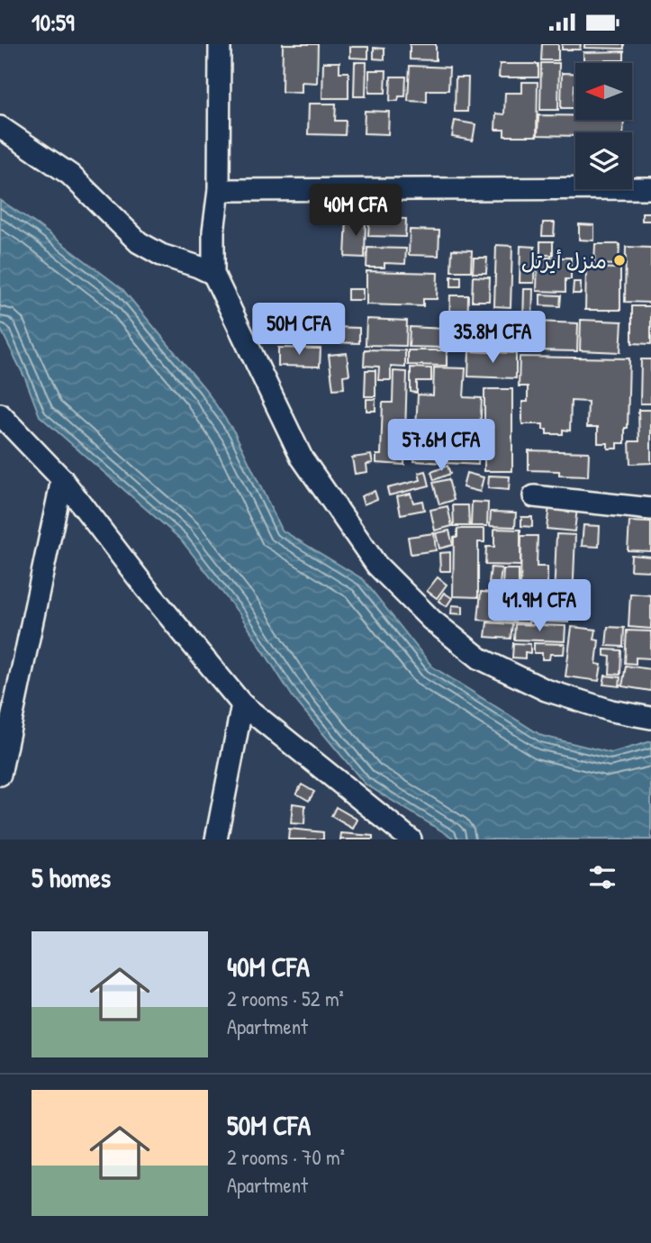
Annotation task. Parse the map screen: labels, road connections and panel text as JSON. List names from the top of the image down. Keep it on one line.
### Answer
{"places":["منزل أيرتل"],"north":"left","page":{"status":"10:59","price":["40M CFA","50M CFA","35.8M CFA","57.6M CFA","41.9M CFA"],"heading":"5 homes","list":[{"name":"40M CFA","note":"2 rooms · 52 m² · Apartment"},{"name":"50M CFA","note":"2 rooms · 70 m² · Apartment"}]}}
